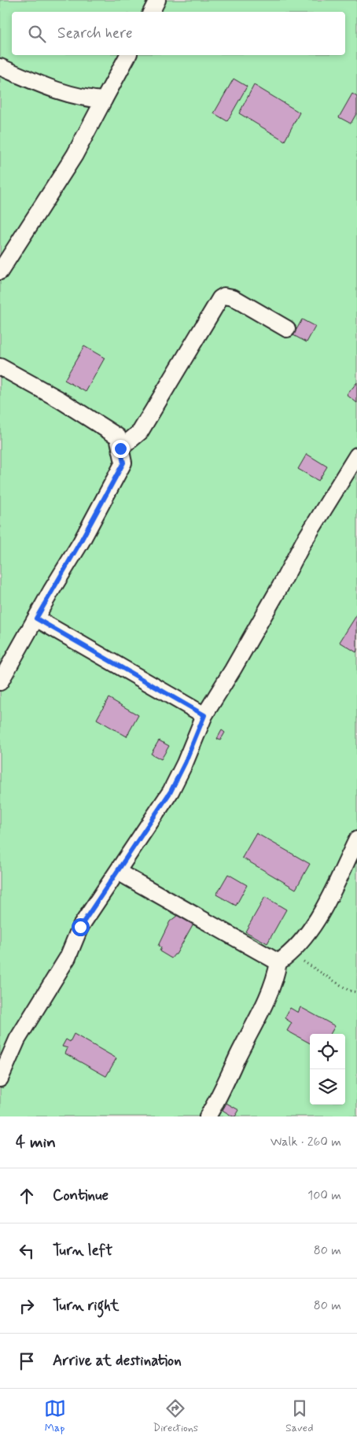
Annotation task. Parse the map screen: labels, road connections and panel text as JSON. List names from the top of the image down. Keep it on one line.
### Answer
{"page":{"search":"Search here","heading":["4 min","Walk · 260 m"],"list":[["Continue","100 m"],["Turn left","80 m"],["Turn right","80 m"],"Arrive at destination"],"nav":["Map","Directions","Saved"]}}
